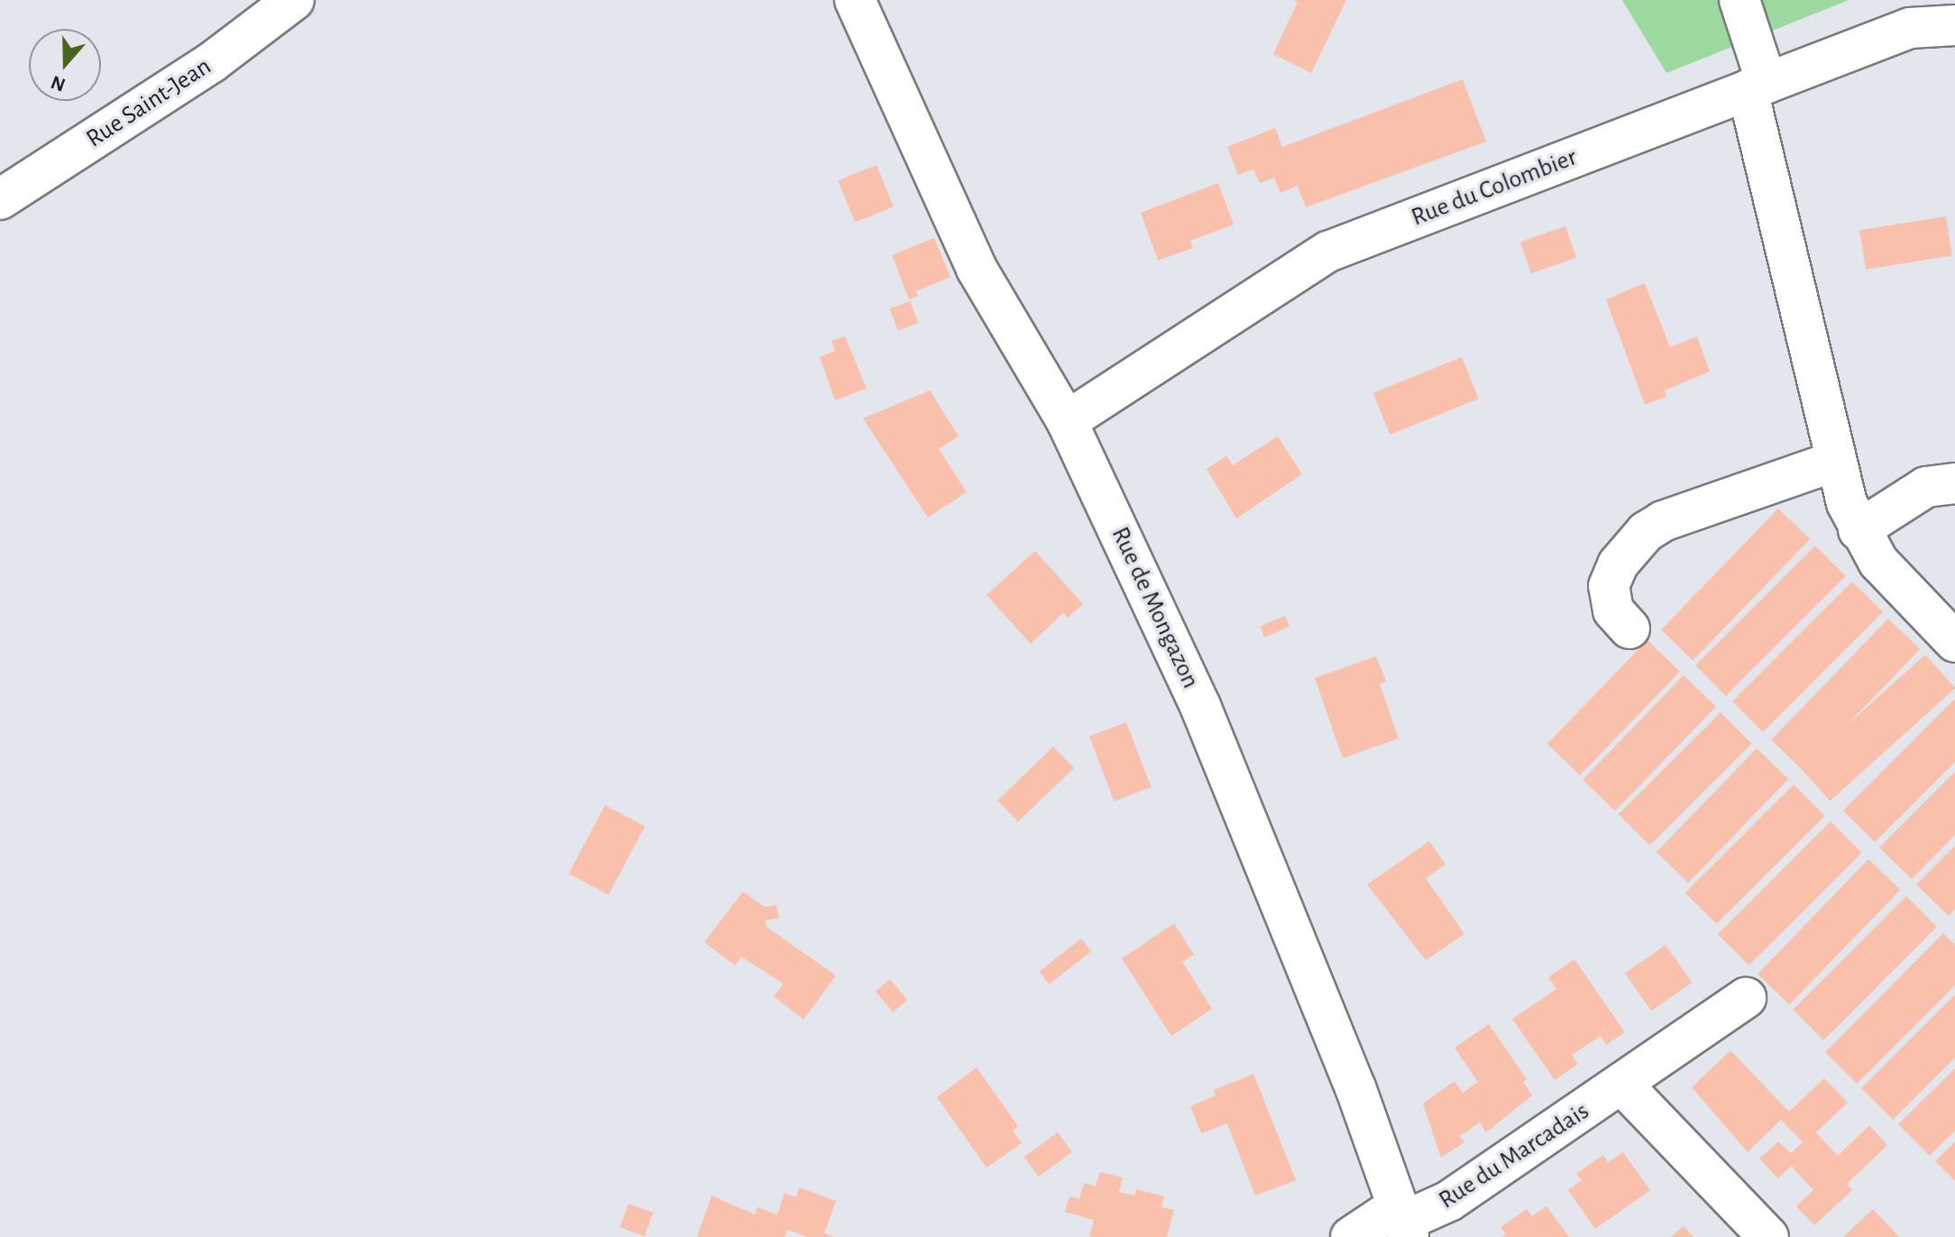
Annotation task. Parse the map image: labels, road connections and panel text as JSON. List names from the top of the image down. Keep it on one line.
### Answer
{"streets":{"street":["Rue Saint-Jean","Rue du Colombier","Rue de Mongazon","Rue du Marcadais"]},"crossings":[["Rue du Colombier","Rue de Mongazon"],["Rue de Mongazon","Rue du Marcadais"]],"north":"bottom"}
